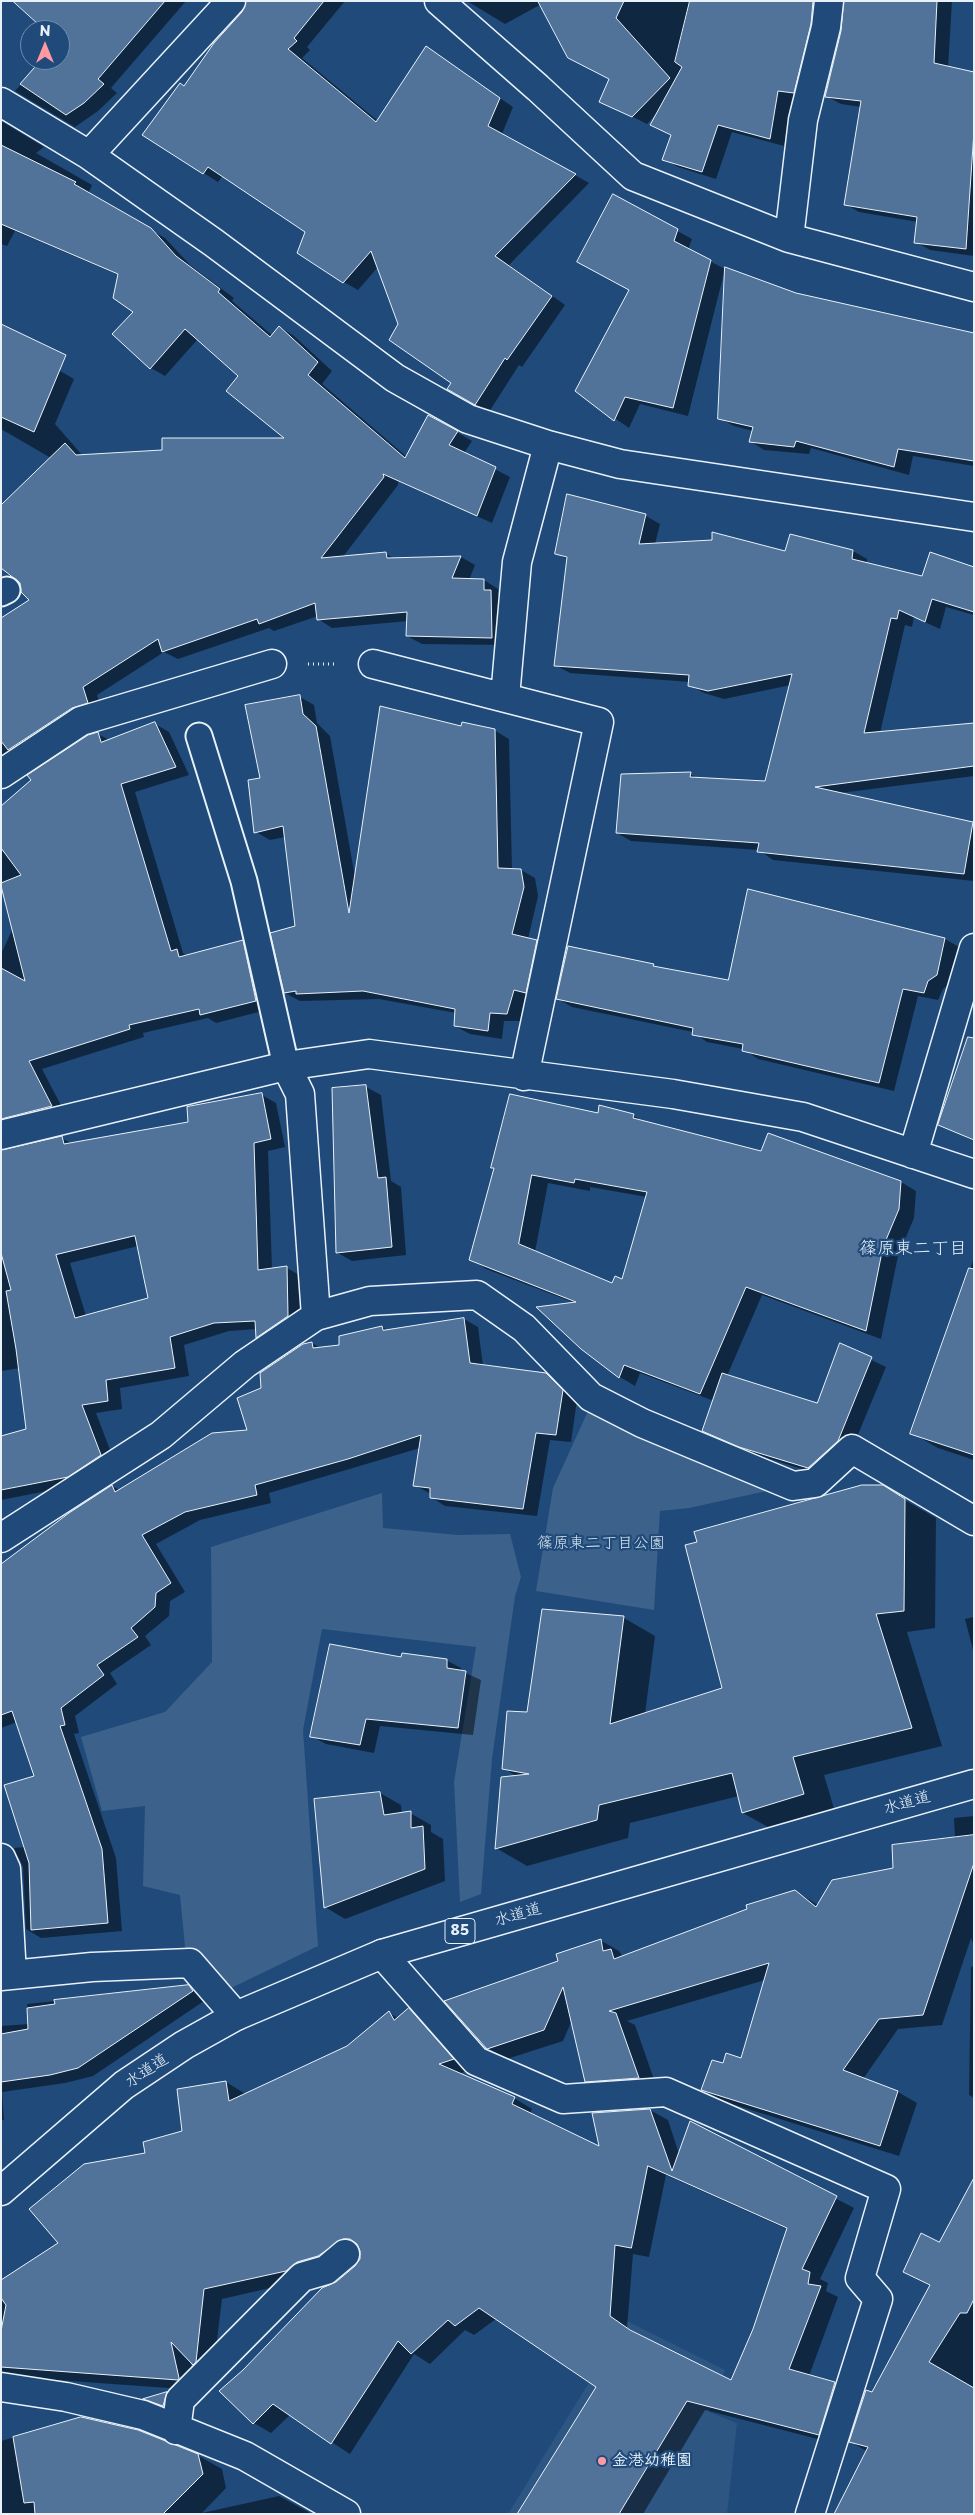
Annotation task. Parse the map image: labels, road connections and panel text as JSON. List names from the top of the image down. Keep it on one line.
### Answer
{"streets":{"street":["水道道","85"]},"districts":["篠原東二丁目"],"parks":["篠原東二丁目公園"],"places":["金港幼稚園"],"north":"top"}
